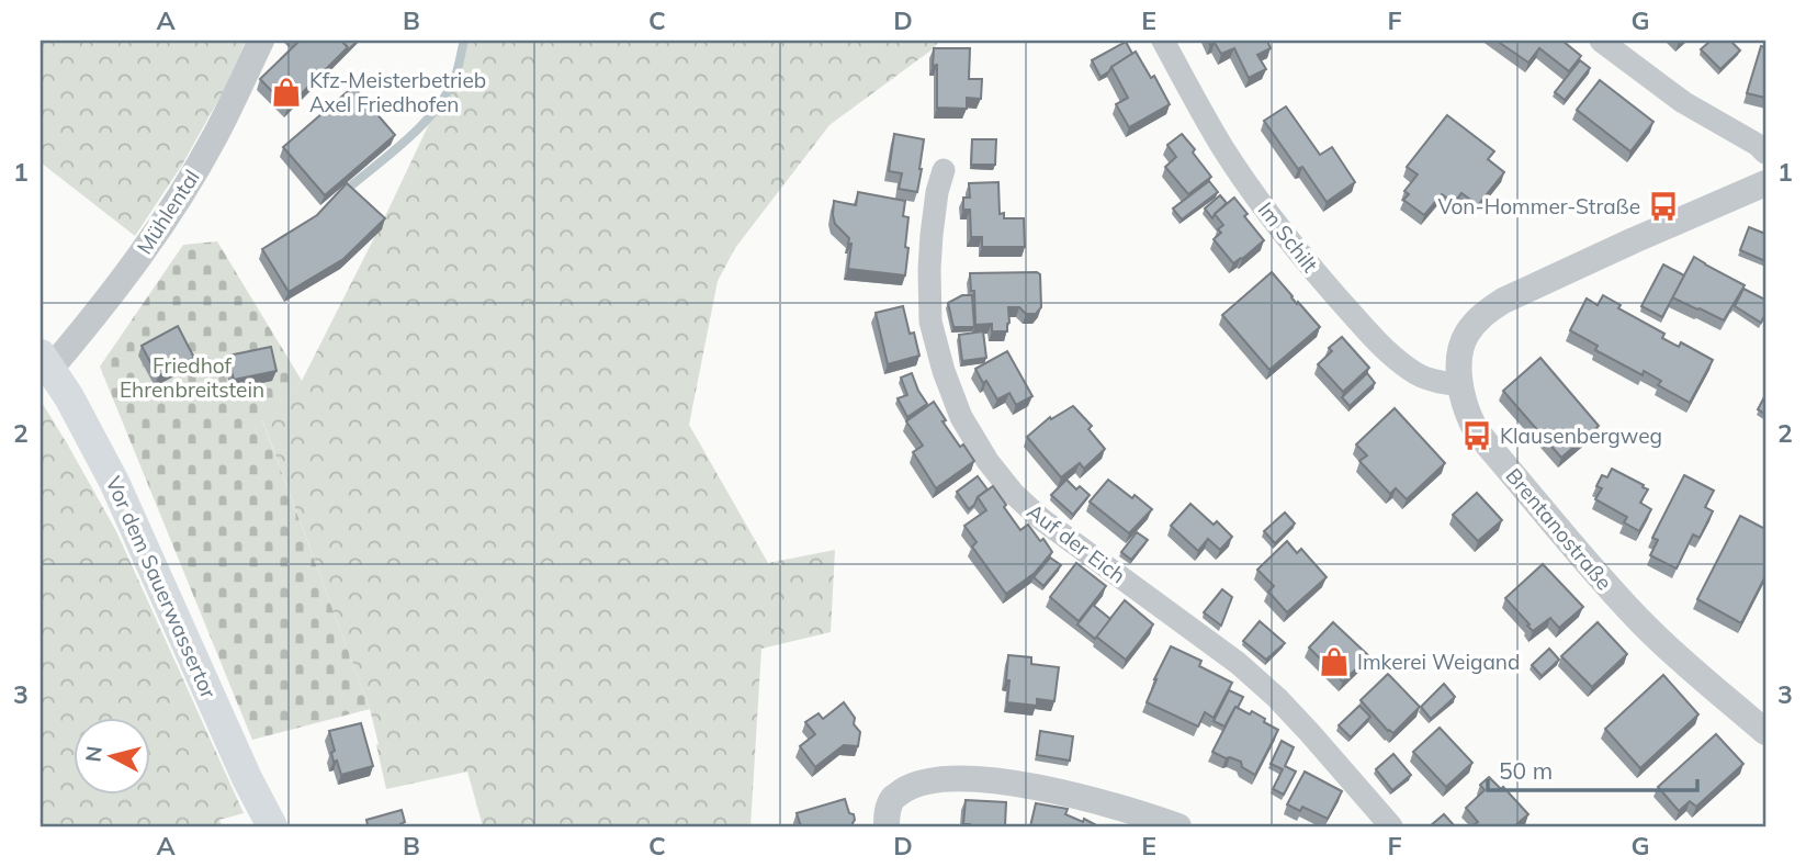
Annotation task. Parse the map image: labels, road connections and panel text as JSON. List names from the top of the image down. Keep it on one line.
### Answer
{"streets":{"main road":["Vor dem Sauerwassertor"],"street":["Mühlental","Im Schilt","Brentanostraße","Auf der Eich"]},"crossings":[["Mühlental","Vor dem Sauerwassertor"],["Im Schilt","Brentanostraße"]],"parks":["Friedhof Ehrenbreitstein"],"places":{"shop":["Kfz-Meisterbetrieb Axel Friedhofen","Imkerei Weigand"],"bus stop":["Von-Hommer-Straße","Klausenbergweg"]},"scale_bar":"50 m","north":"left","grid":{"columns":["A","B","C","D","E","F","G"],"rows":["1","2","3"]}}
